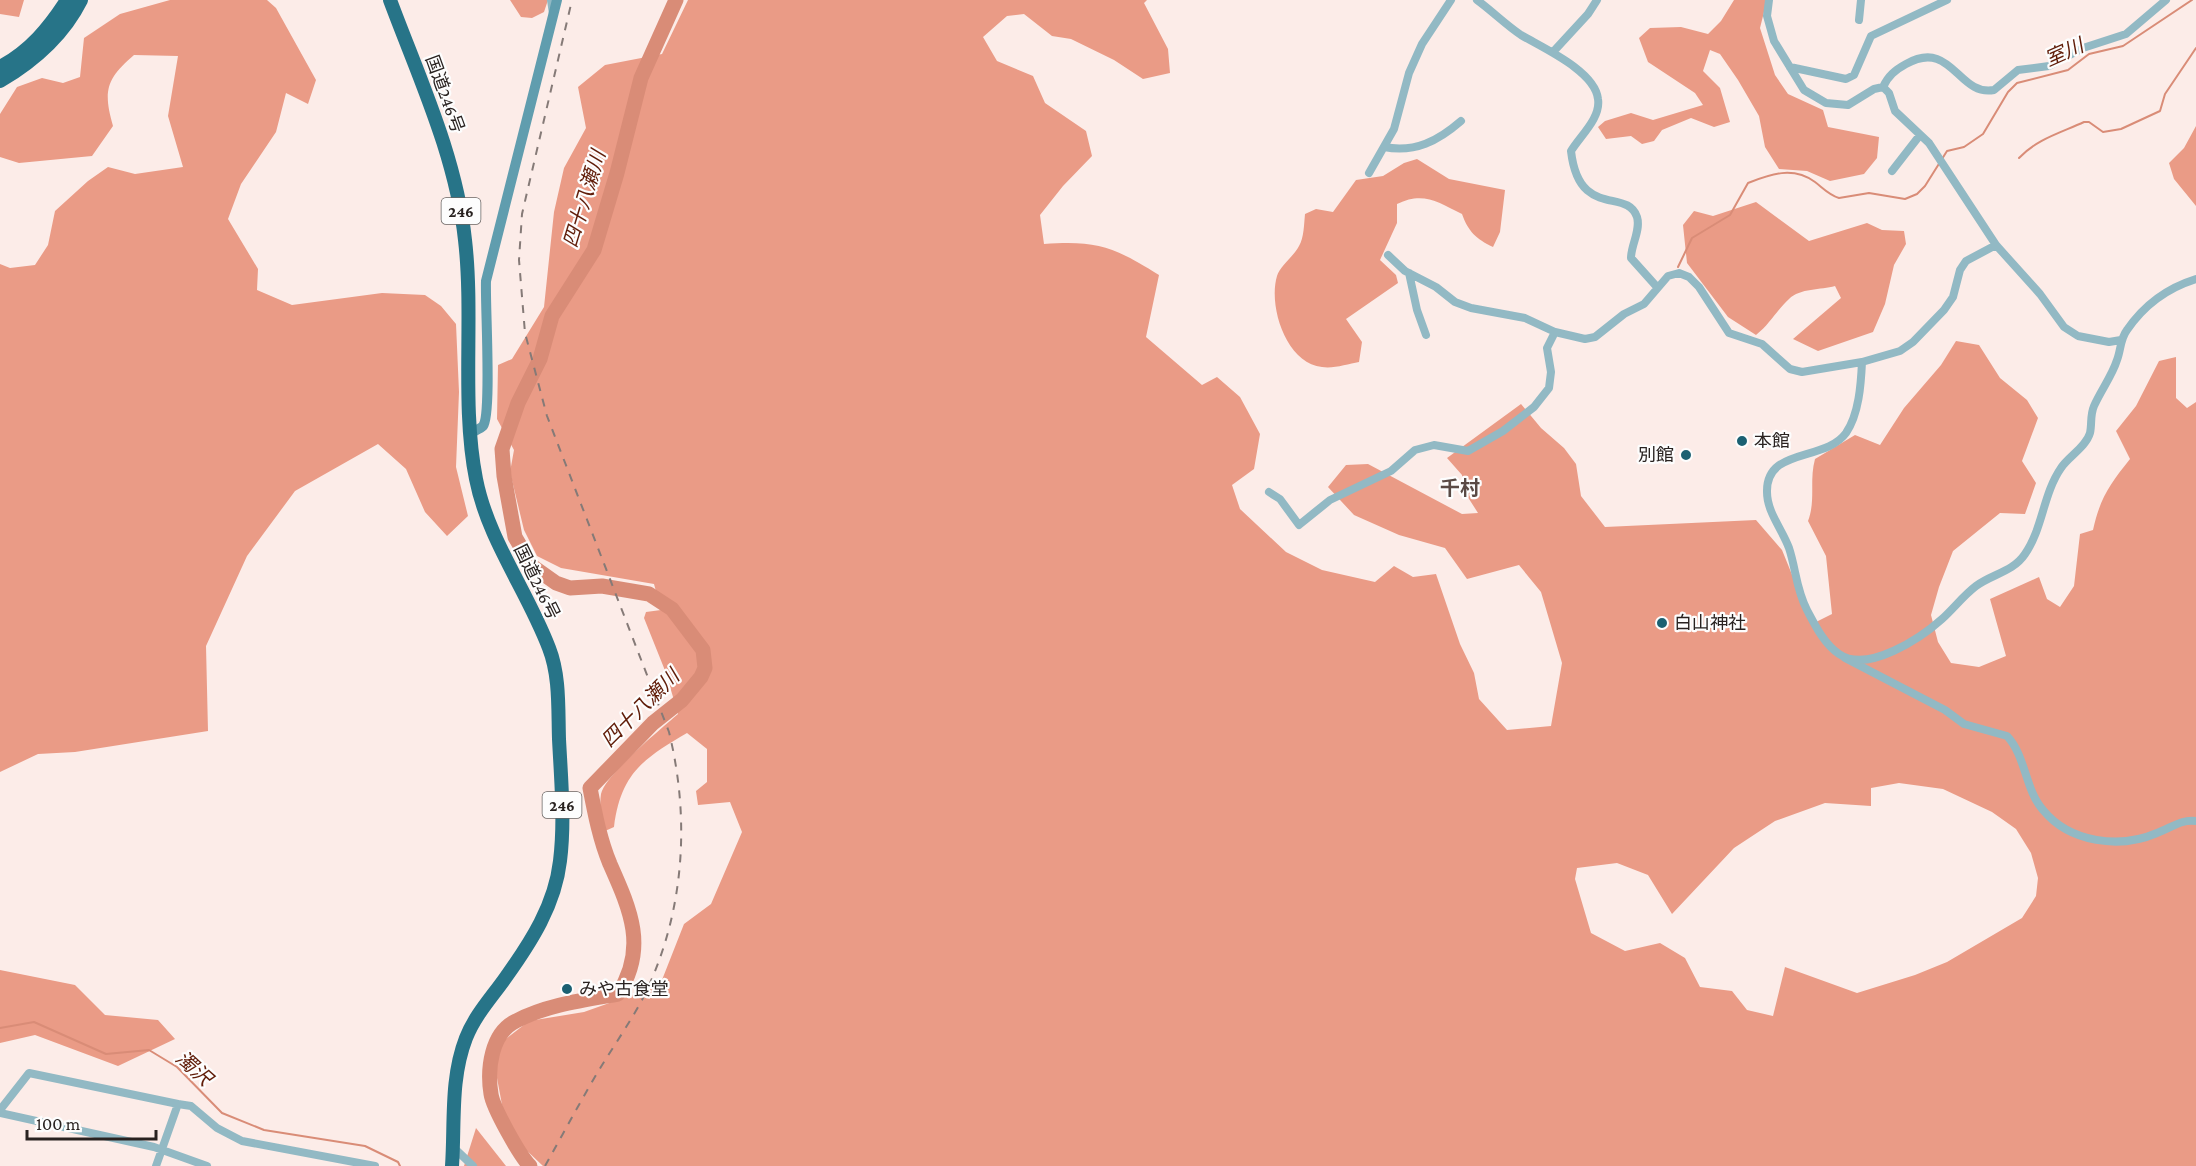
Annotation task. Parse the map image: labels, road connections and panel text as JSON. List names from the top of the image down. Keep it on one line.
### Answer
{"streets":{"highway":["国道246号","246"]},"districts":["千村"],"water":["室川","四十八瀬川","濁沢"],"places":["本館","別館","白山神社","みや古食堂"],"scale_bar":"100 m"}
